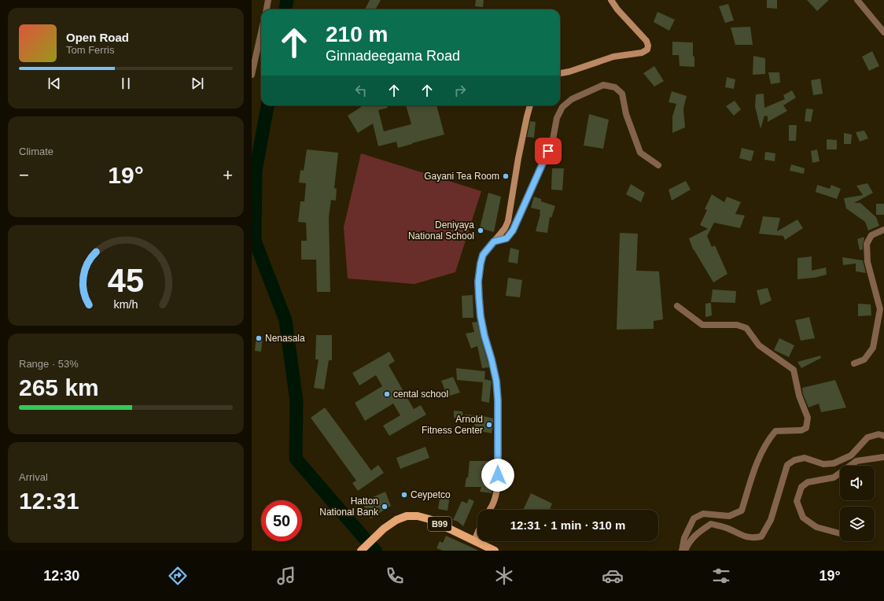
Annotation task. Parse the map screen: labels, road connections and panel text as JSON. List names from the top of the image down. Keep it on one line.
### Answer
{"streets":{"main road":["B99"]},"places":["Gayani Tea Room","Deniyaya National School","Nenasala","cental school","Arnold Fitness Center","Ceypetco","Hatton National Bank"],"page":{"turn":["210 m","Ginnadeegama Road"],"song":["Open Road","Tom Ferris"],"tile":["Climate",["Range · 53%","265 km"],["Arrival","12:31"]],"heat":["−","19°","+"],"limit":"50","trip":"12:31 · 1 min · 310 m","tabs":["12:30","19°"],"gauge":["45","km/h"]}}
